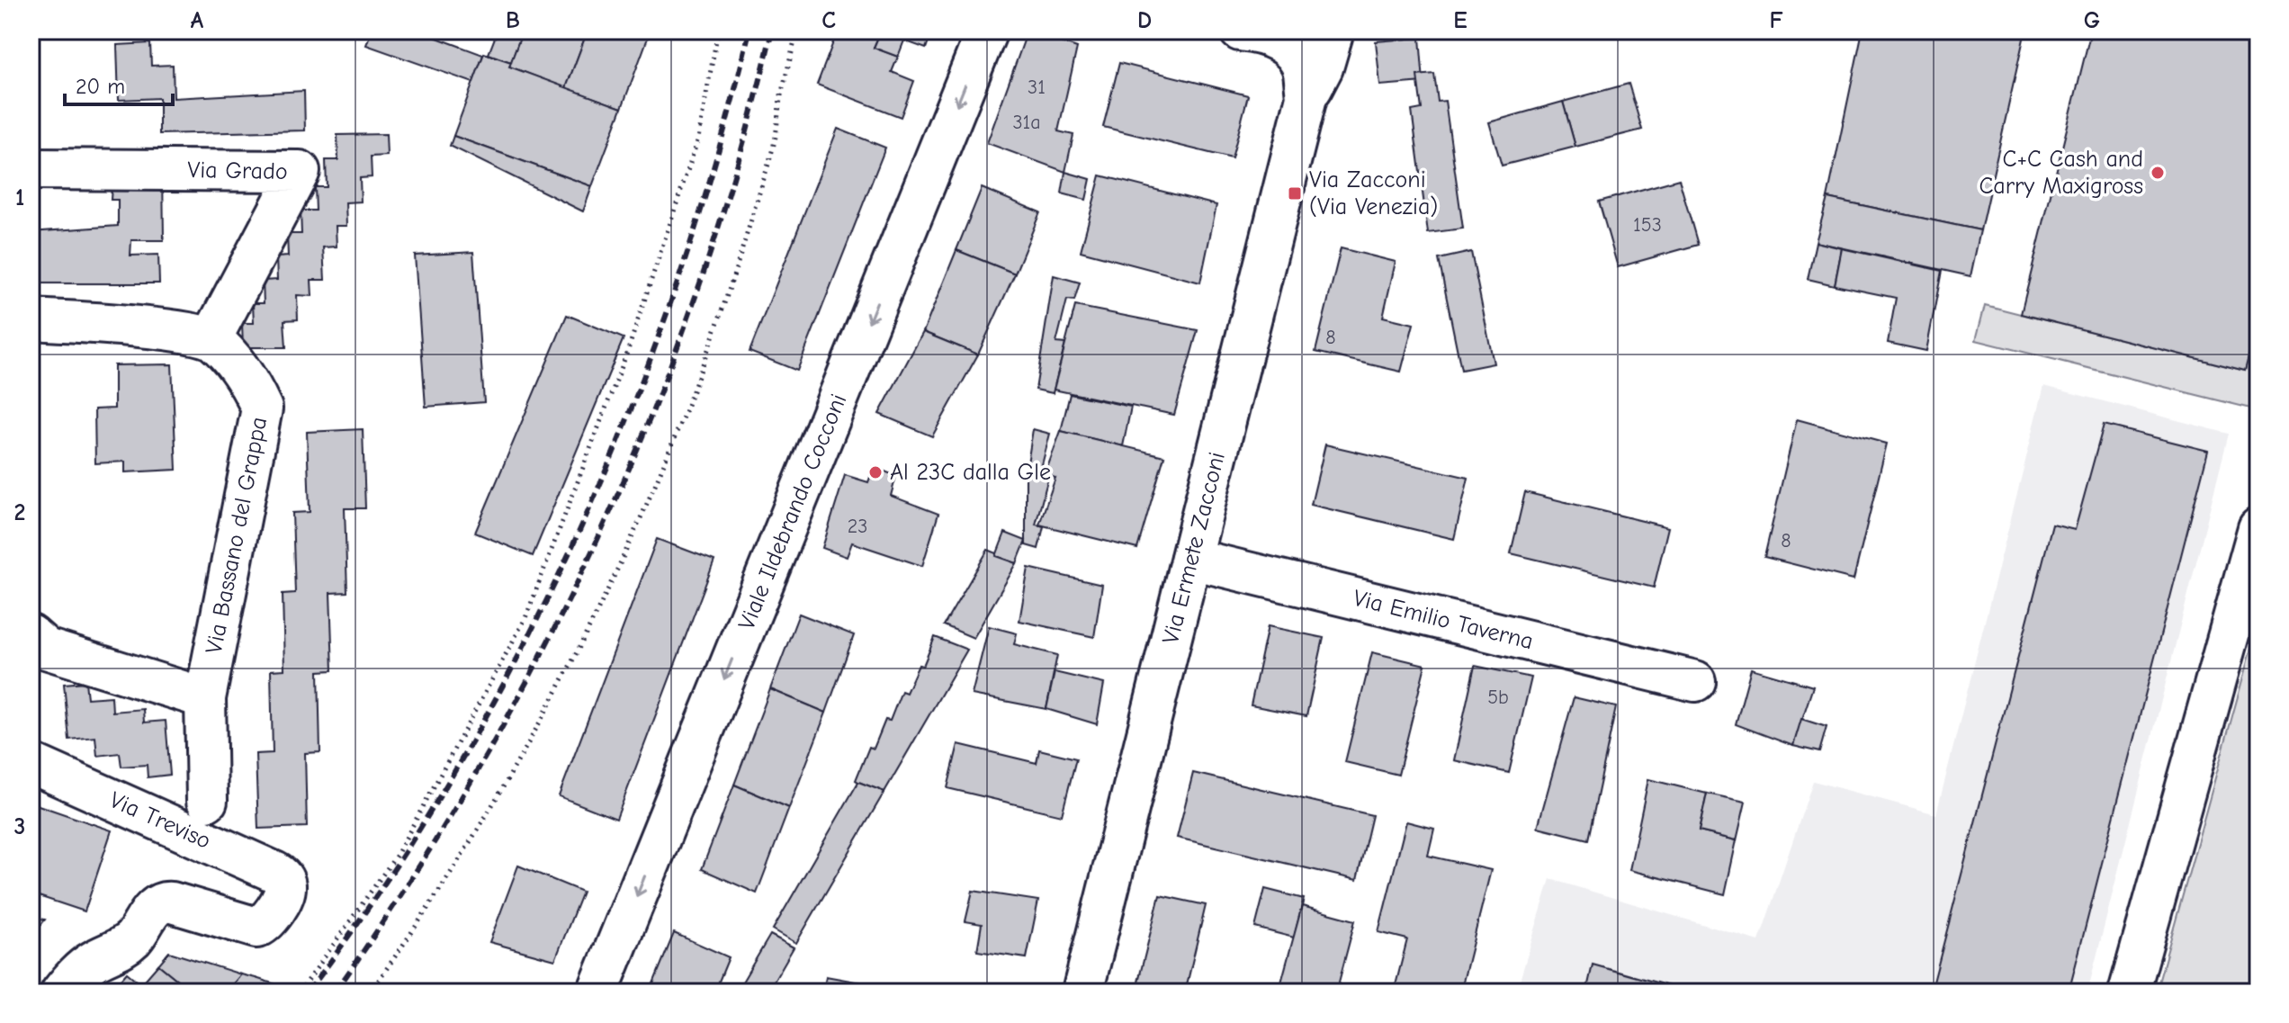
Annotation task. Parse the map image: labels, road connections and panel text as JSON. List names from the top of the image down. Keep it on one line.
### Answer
{"streets":{"street":["Via Grado","Viale Ildebrando Cocconi","Via Bassano del Grappa","Via Ermete Zacconi","Via Emilio Taverna","Via Treviso"]},"crossings":[["Via Grado","Via Bassano del Grappa"],["Via Ermete Zacconi","Via Emilio Taverna"]],"one_way":["Viale Ildebrando Cocconi"],"places":{"other":["C+C Cash and Carry Maxigross","Al 23C dalla Gle"],"transit":["Via Zacconi (Via Venezia)"]},"house_numbers":["31","31a","153","8","23","8","5b"],"scale_bar":"20 m","grid":{"columns":["A","B","C","D","E","F","G"],"rows":["1","2","3"]}}
